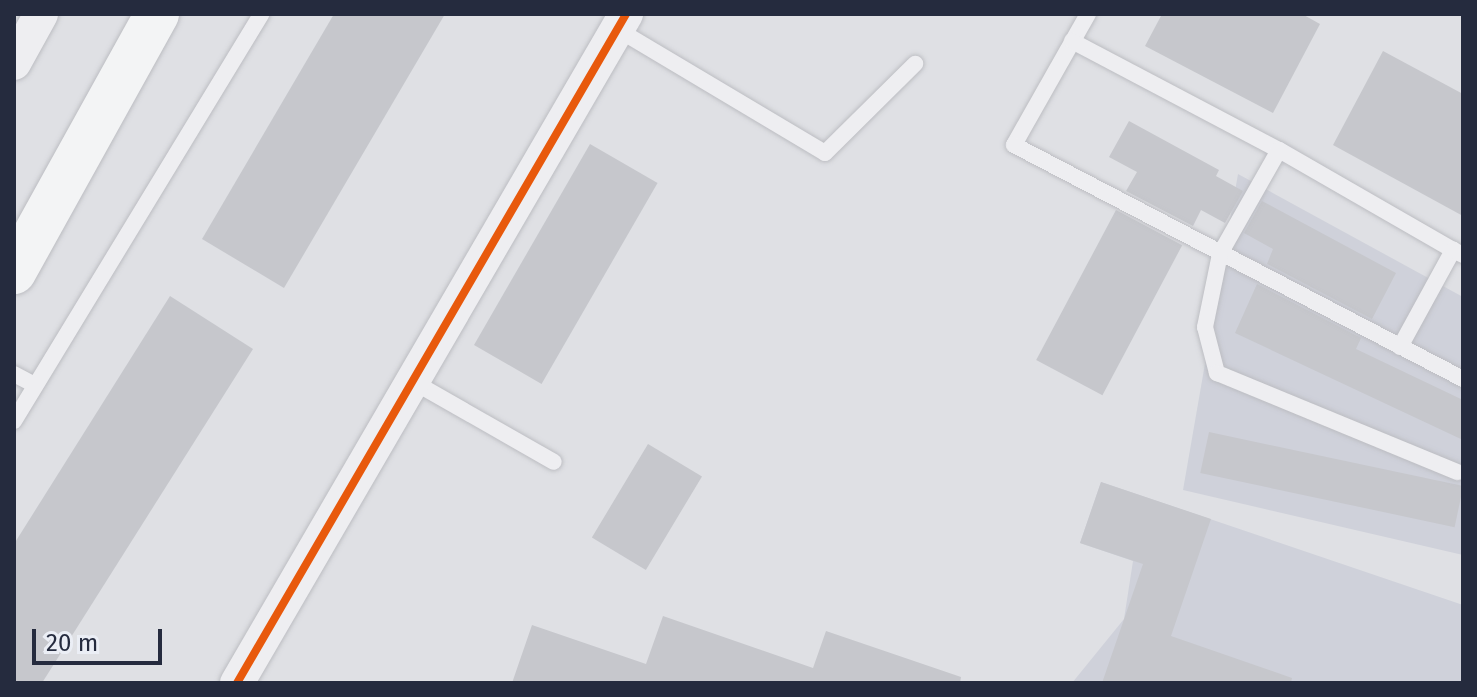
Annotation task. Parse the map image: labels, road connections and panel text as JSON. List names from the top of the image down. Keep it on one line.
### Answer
{"scale_bar":"20 m"}
